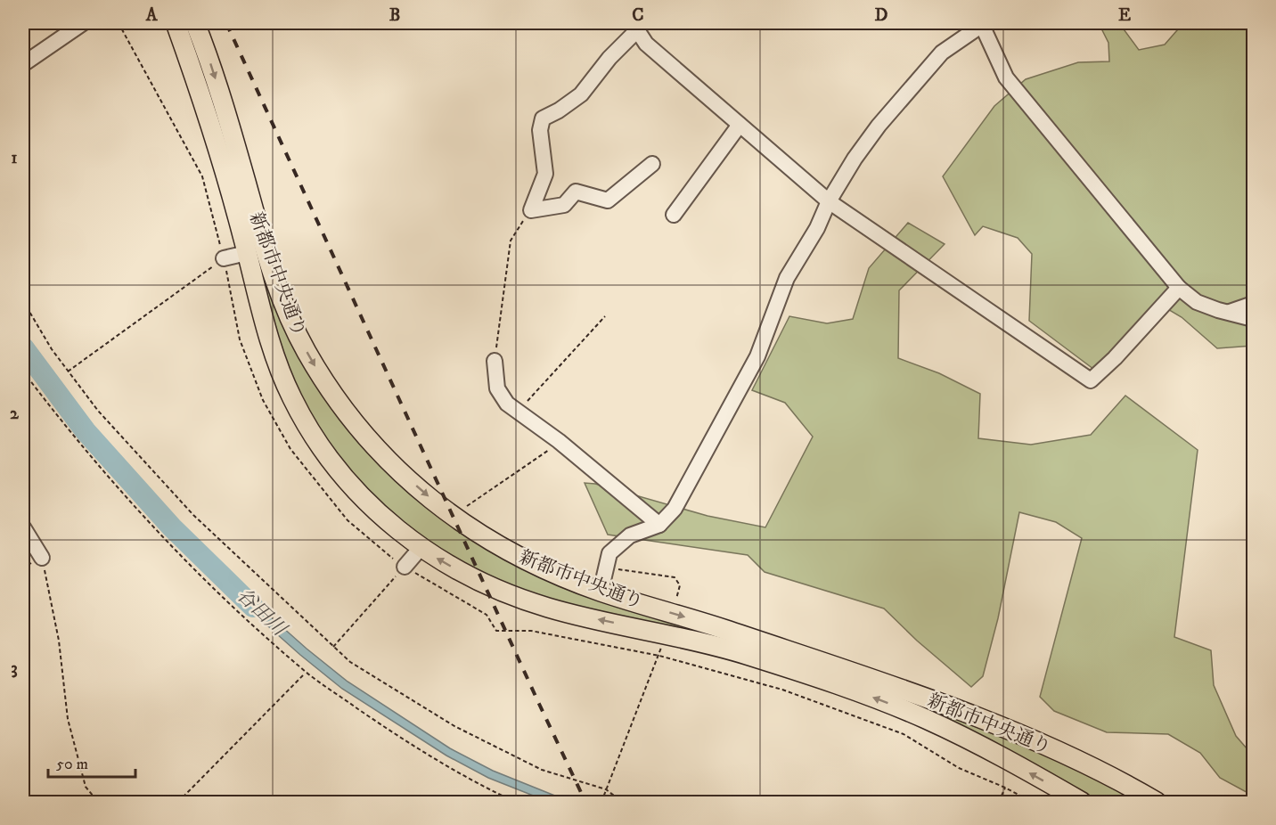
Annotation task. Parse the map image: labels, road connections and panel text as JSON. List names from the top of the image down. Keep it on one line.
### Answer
{"streets":{"main road":["新都市中央通り"]},"water":["谷田川"],"scale_bar":"50 m","grid":{"columns":["A","B","C","D","E"],"rows":["1","2","3"]}}
